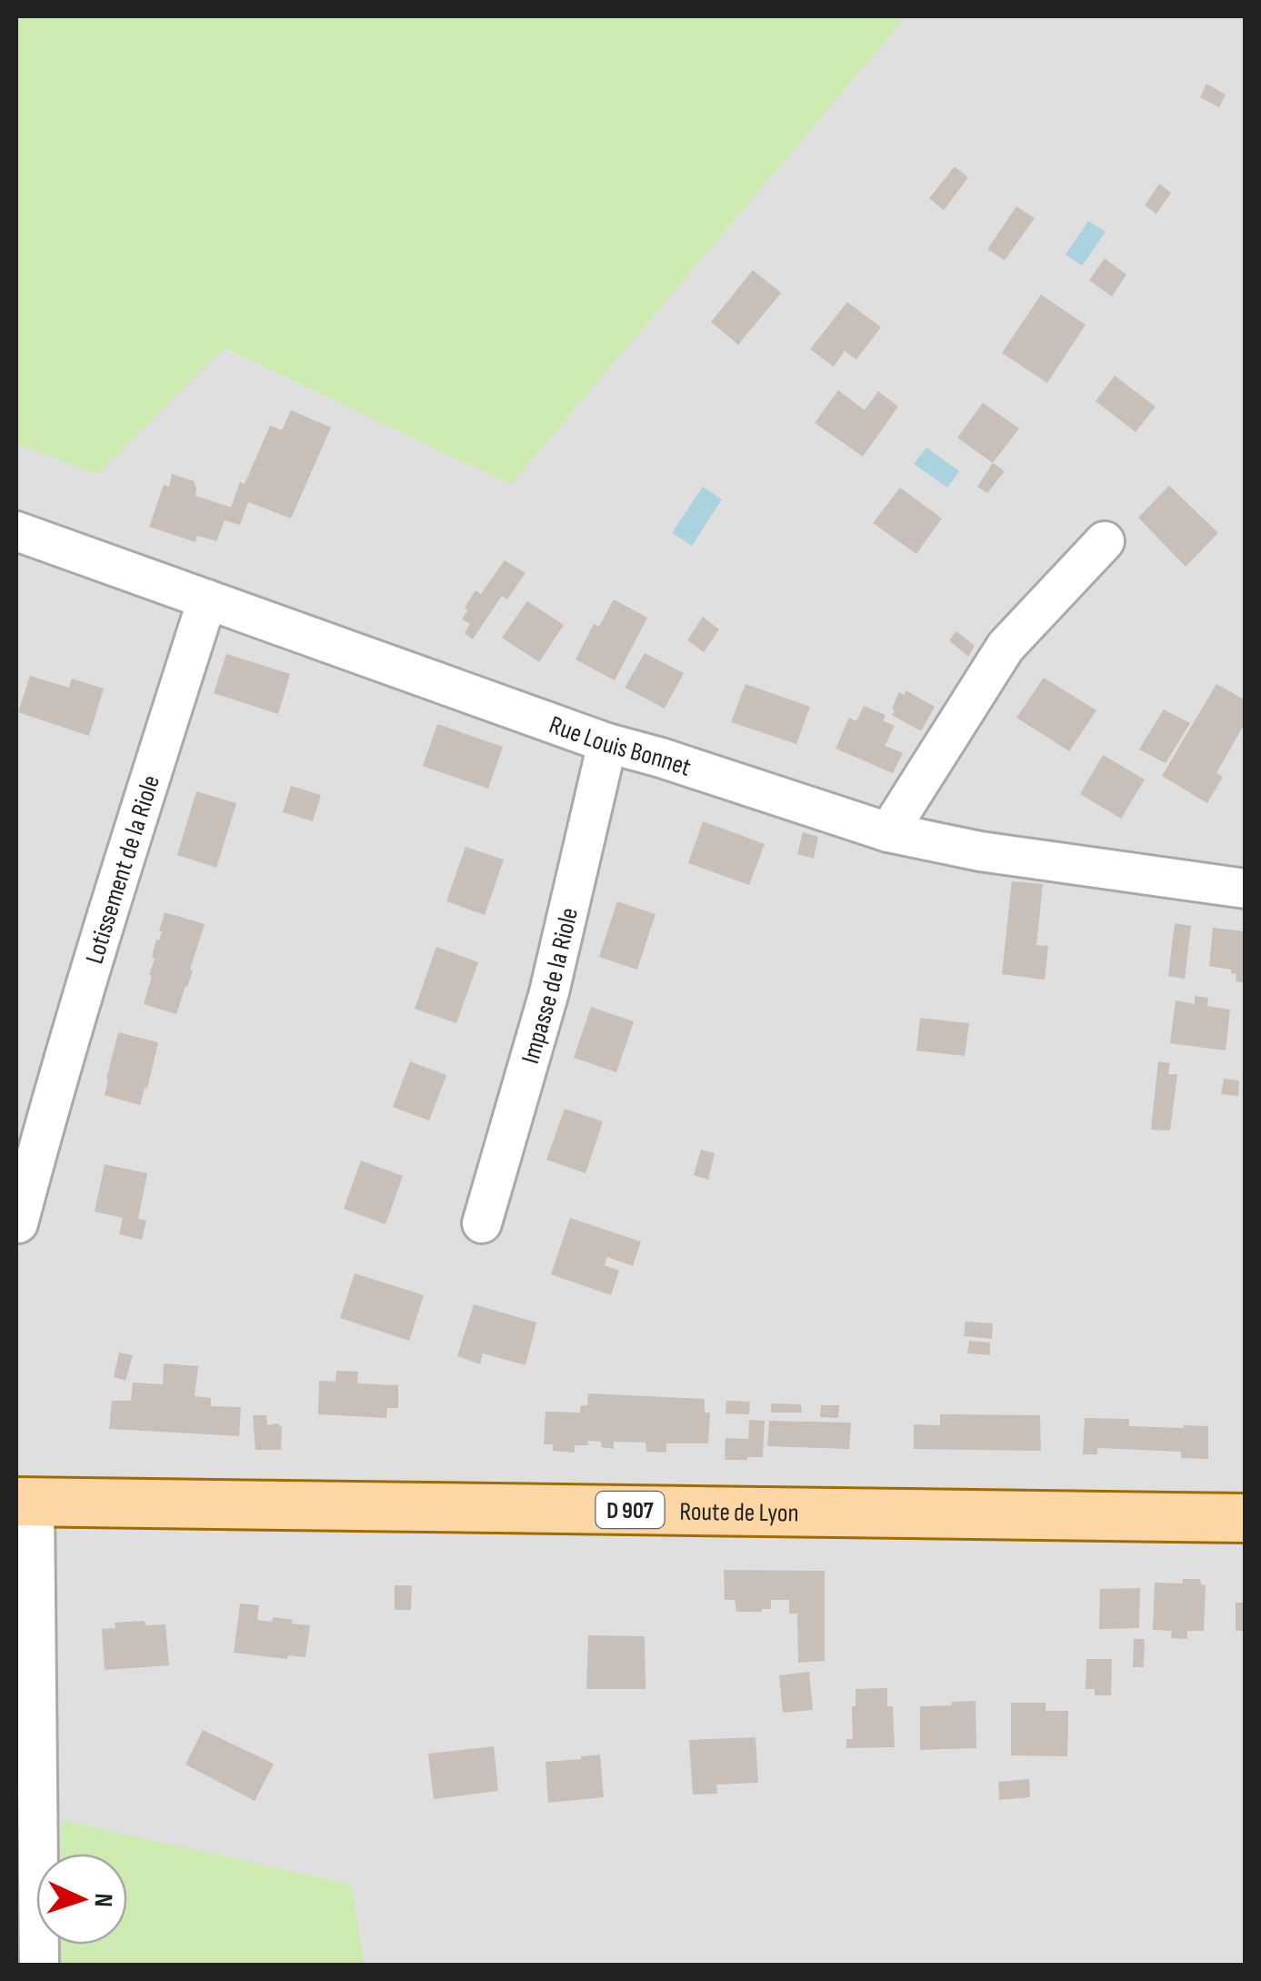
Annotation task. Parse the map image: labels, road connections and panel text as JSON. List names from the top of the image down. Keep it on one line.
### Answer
{"streets":{"main road":["D 907","Route de Lyon"],"street":["Rue Louis Bonnet","Lotissement de la Riole","Impasse de la Riole"]},"crossings":[["Rue Louis Bonnet","Lotissement de la Riole"],["Rue Louis Bonnet","Impasse de la Riole"]],"north":"right"}
